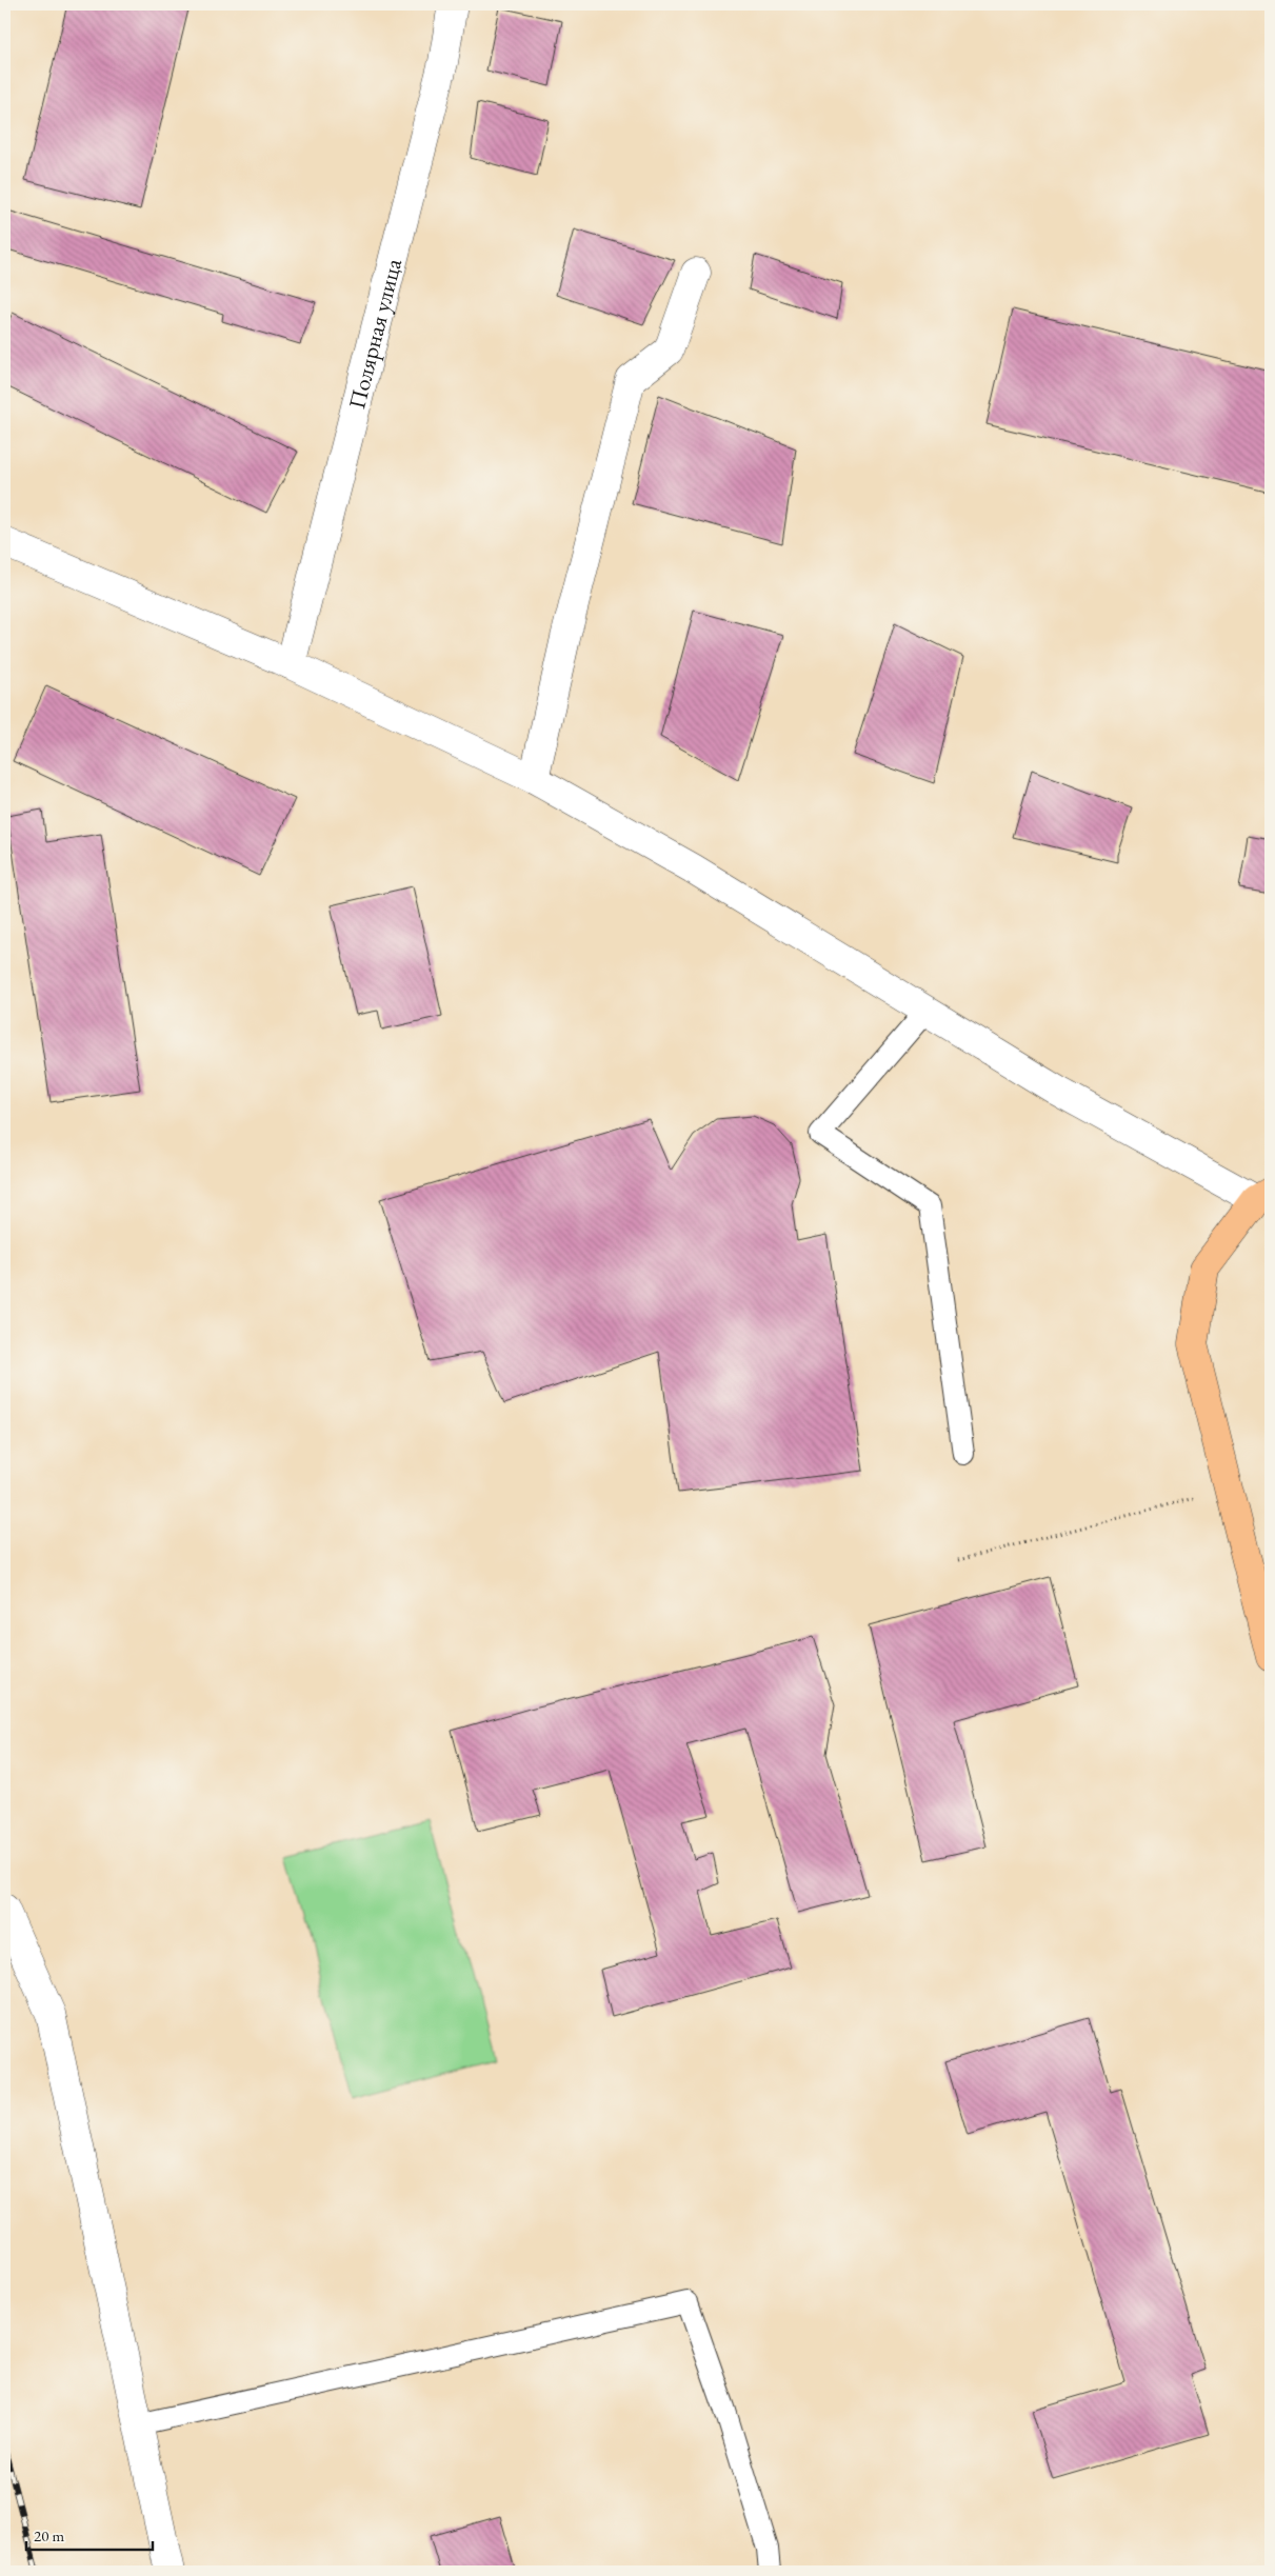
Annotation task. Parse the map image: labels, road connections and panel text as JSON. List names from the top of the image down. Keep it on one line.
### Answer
{"streets":{"street":["Полярная улица"]},"scale_bar":"20 m"}
